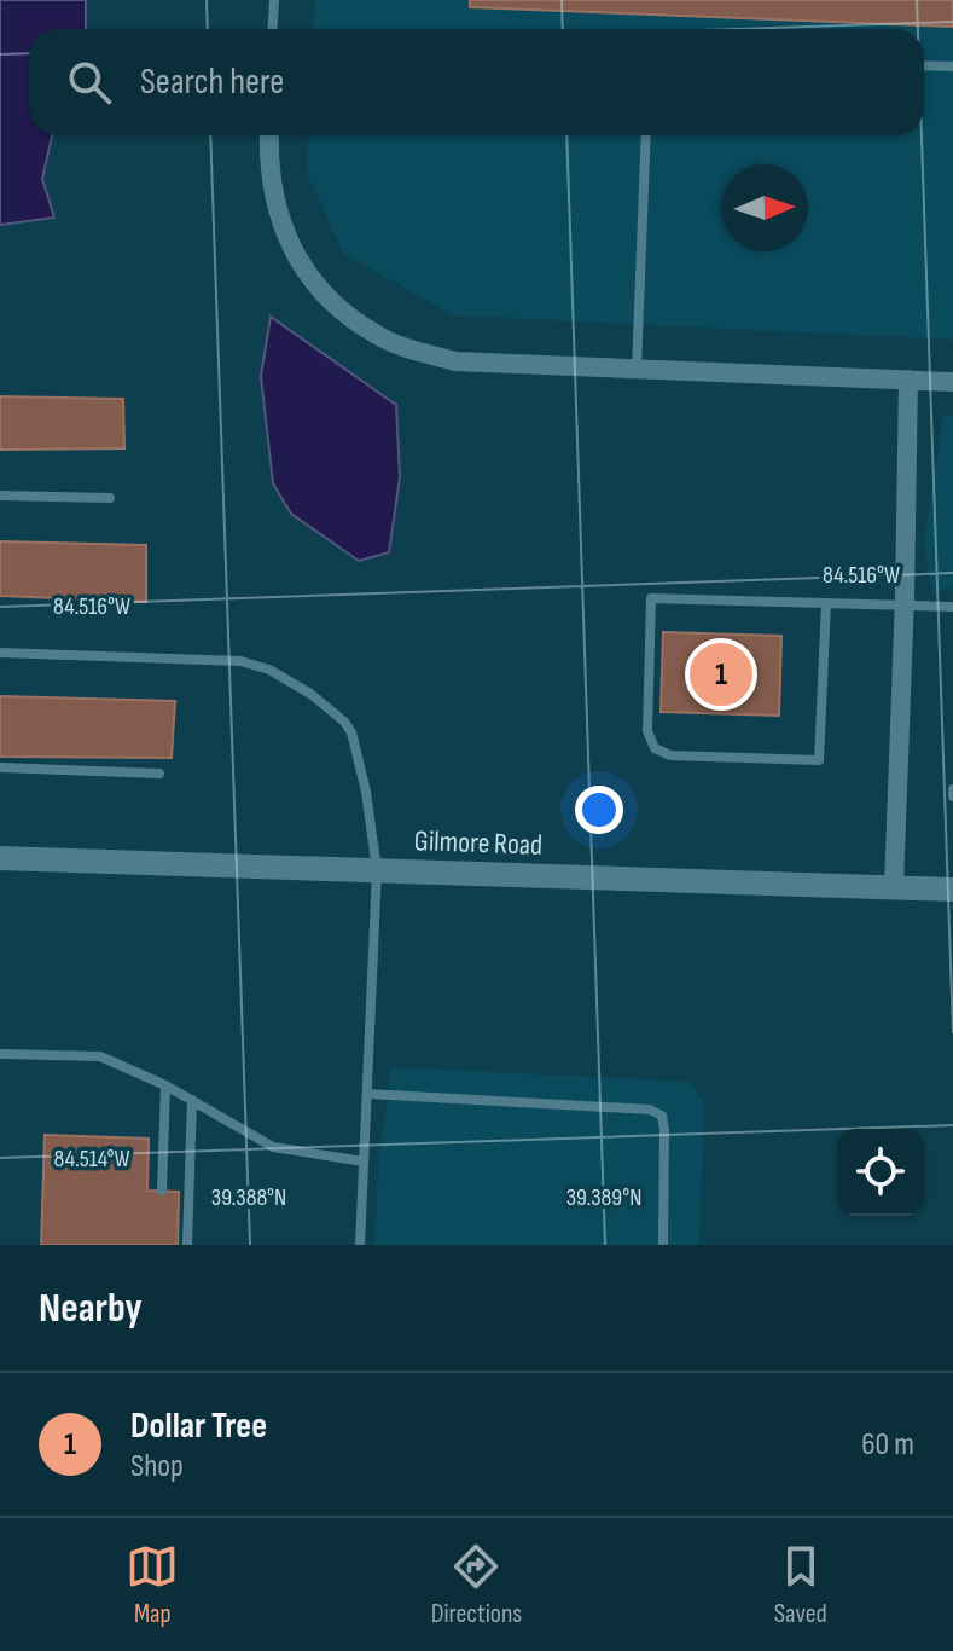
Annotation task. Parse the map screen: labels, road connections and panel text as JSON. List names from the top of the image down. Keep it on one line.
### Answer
{"streets":{"street":["Gilmore Road"]},"north":"right","page":{"search":"Search here","pins":"1","heading":"Nearby","list":[{"mark":"1","name":"Dollar Tree","note":"Shop","value":"60 m"}],"nav":["Map","Directions","Saved"]},"coordinates":["84.516°W","84.514°W","39.388°N","39.389°N"]}
